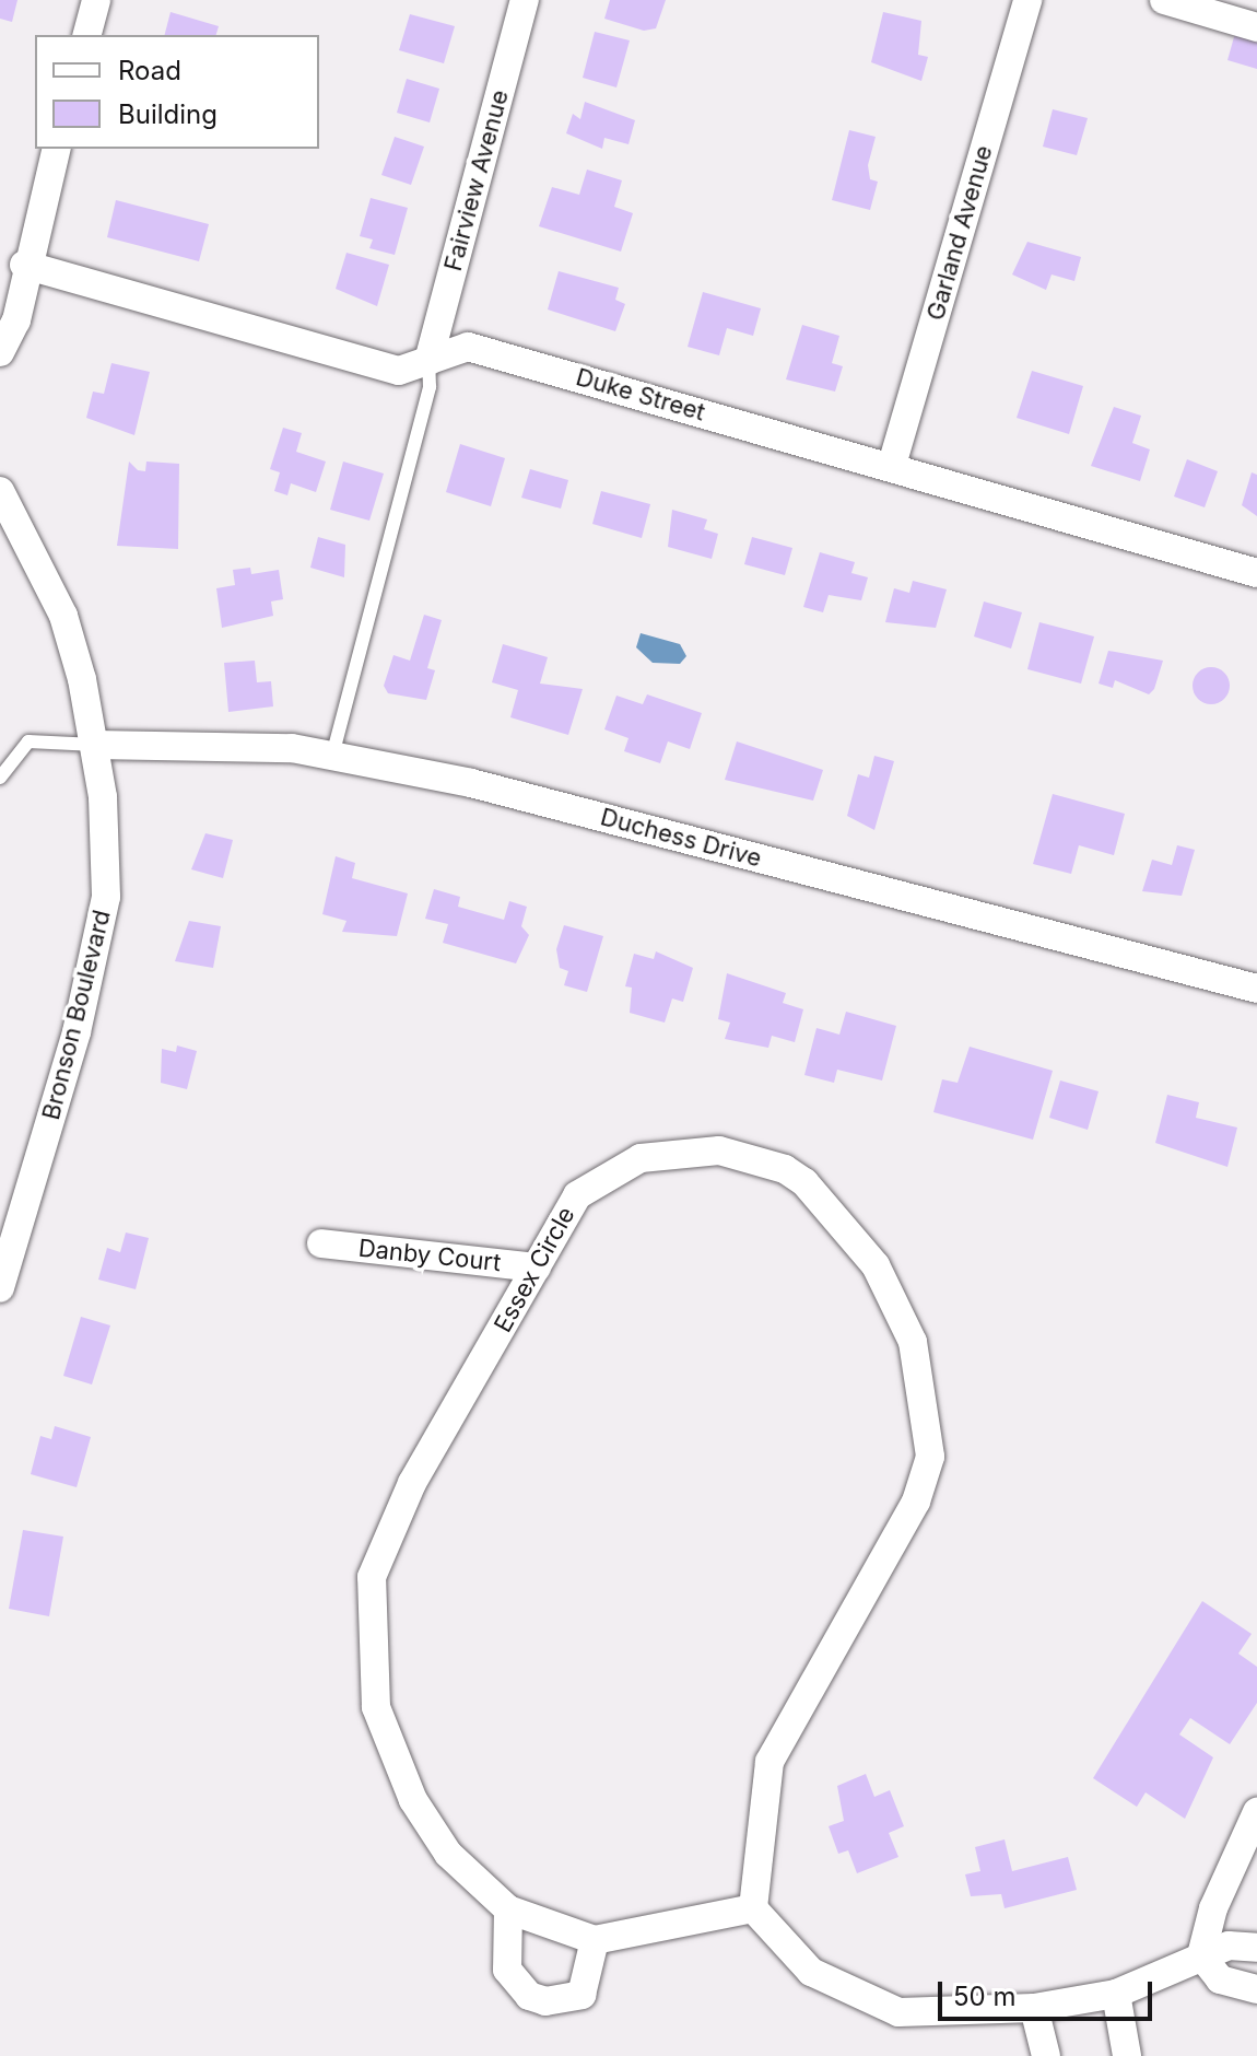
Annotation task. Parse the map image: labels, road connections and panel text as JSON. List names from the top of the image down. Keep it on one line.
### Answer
{"streets":{"street":["Fairview Avenue","Garland Avenue","Duke Street","Duchess Drive","Bronson Boulevard","Danby Court","Essex Circle"]},"crossings":[["Fairview Avenue","Duke Street"],["Garland Avenue","Duke Street"],["Duchess Drive","Bronson Boulevard"],["Danby Court","Essex Circle"]],"legend":["Road","Building"],"scale_bar":"50 m"}
